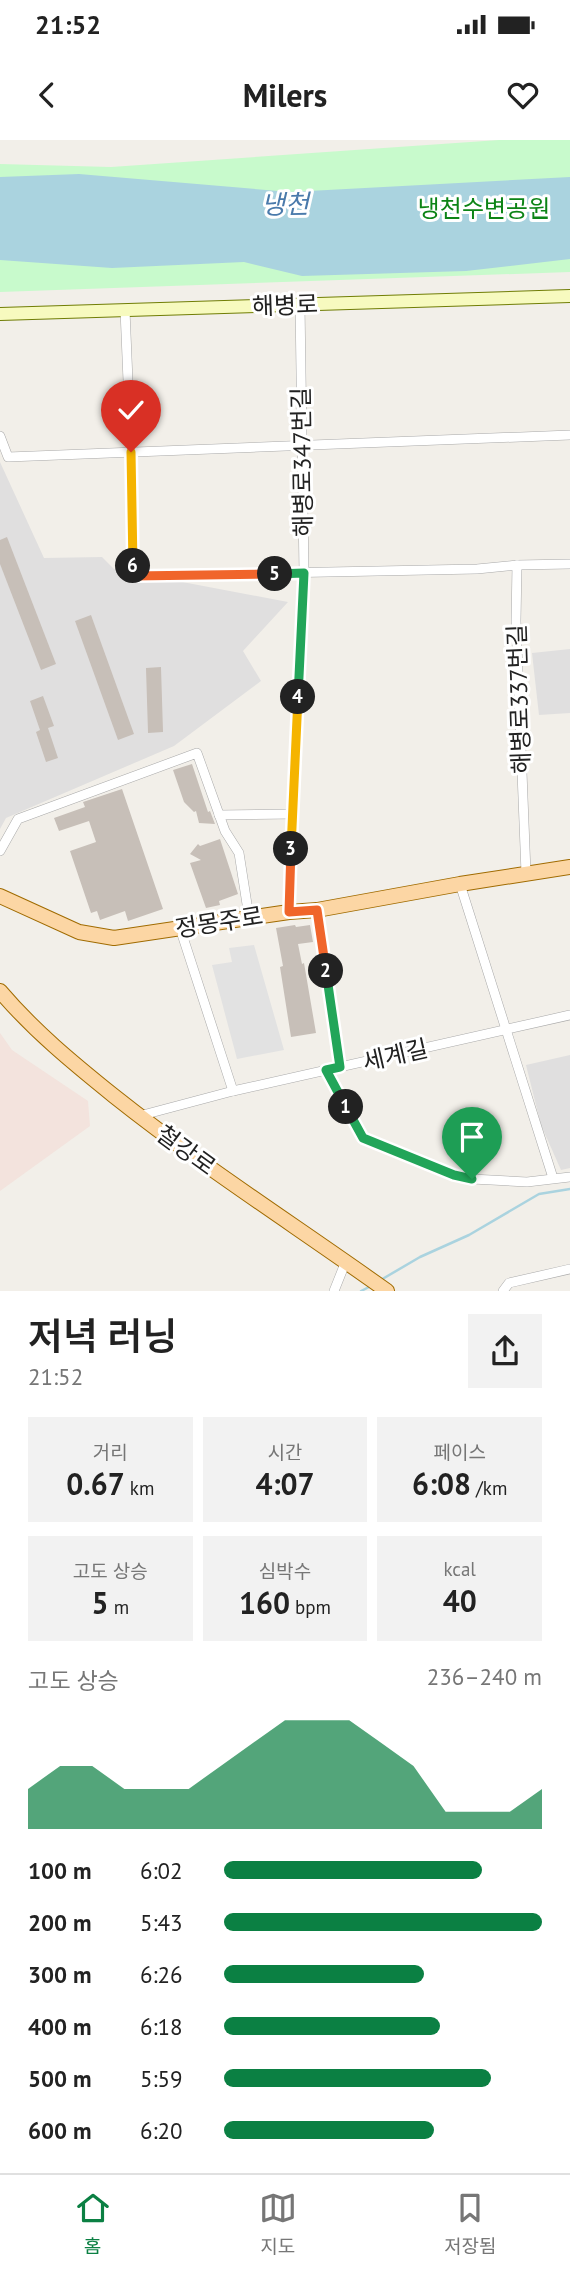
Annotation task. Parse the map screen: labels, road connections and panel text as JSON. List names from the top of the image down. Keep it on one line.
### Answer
{"streets":{"main road":["해병로","정몽주로","철강로"],"street":["해병로347번길","해병로337번길","세계길"]},"crossings":[["해병로","해병로347번길"],["해병로347번길","정몽주로"],["해병로337번길","정몽주로"],["세계길","철강로"]],"water":["냉천"],"parks":["냉천수변공원"],"page":{"status":"21:52","header":"Milers","pins":["6","5","4","3","2","1"],"heading":["저녁 러닝","21:52"],"stats":[["거리","0.67 km"],["시간","4:07"],["페이스","6:08 /km"],["고도 상승","5 m"],["심박수","160 bpm"],["kcal","40"]],"chart":["고도 상승","236–240 m"],"list":[{"name":"100 m","note":"6:02"},{"name":"200 m","note":"5:43"},{"name":"300 m","note":"6:26"},{"name":"400 m","note":"6:18"},{"name":"500 m","note":"5:59"},{"name":"600 m","note":"6:20"}],"tabs":["홈","지도","저장됨"]}}
